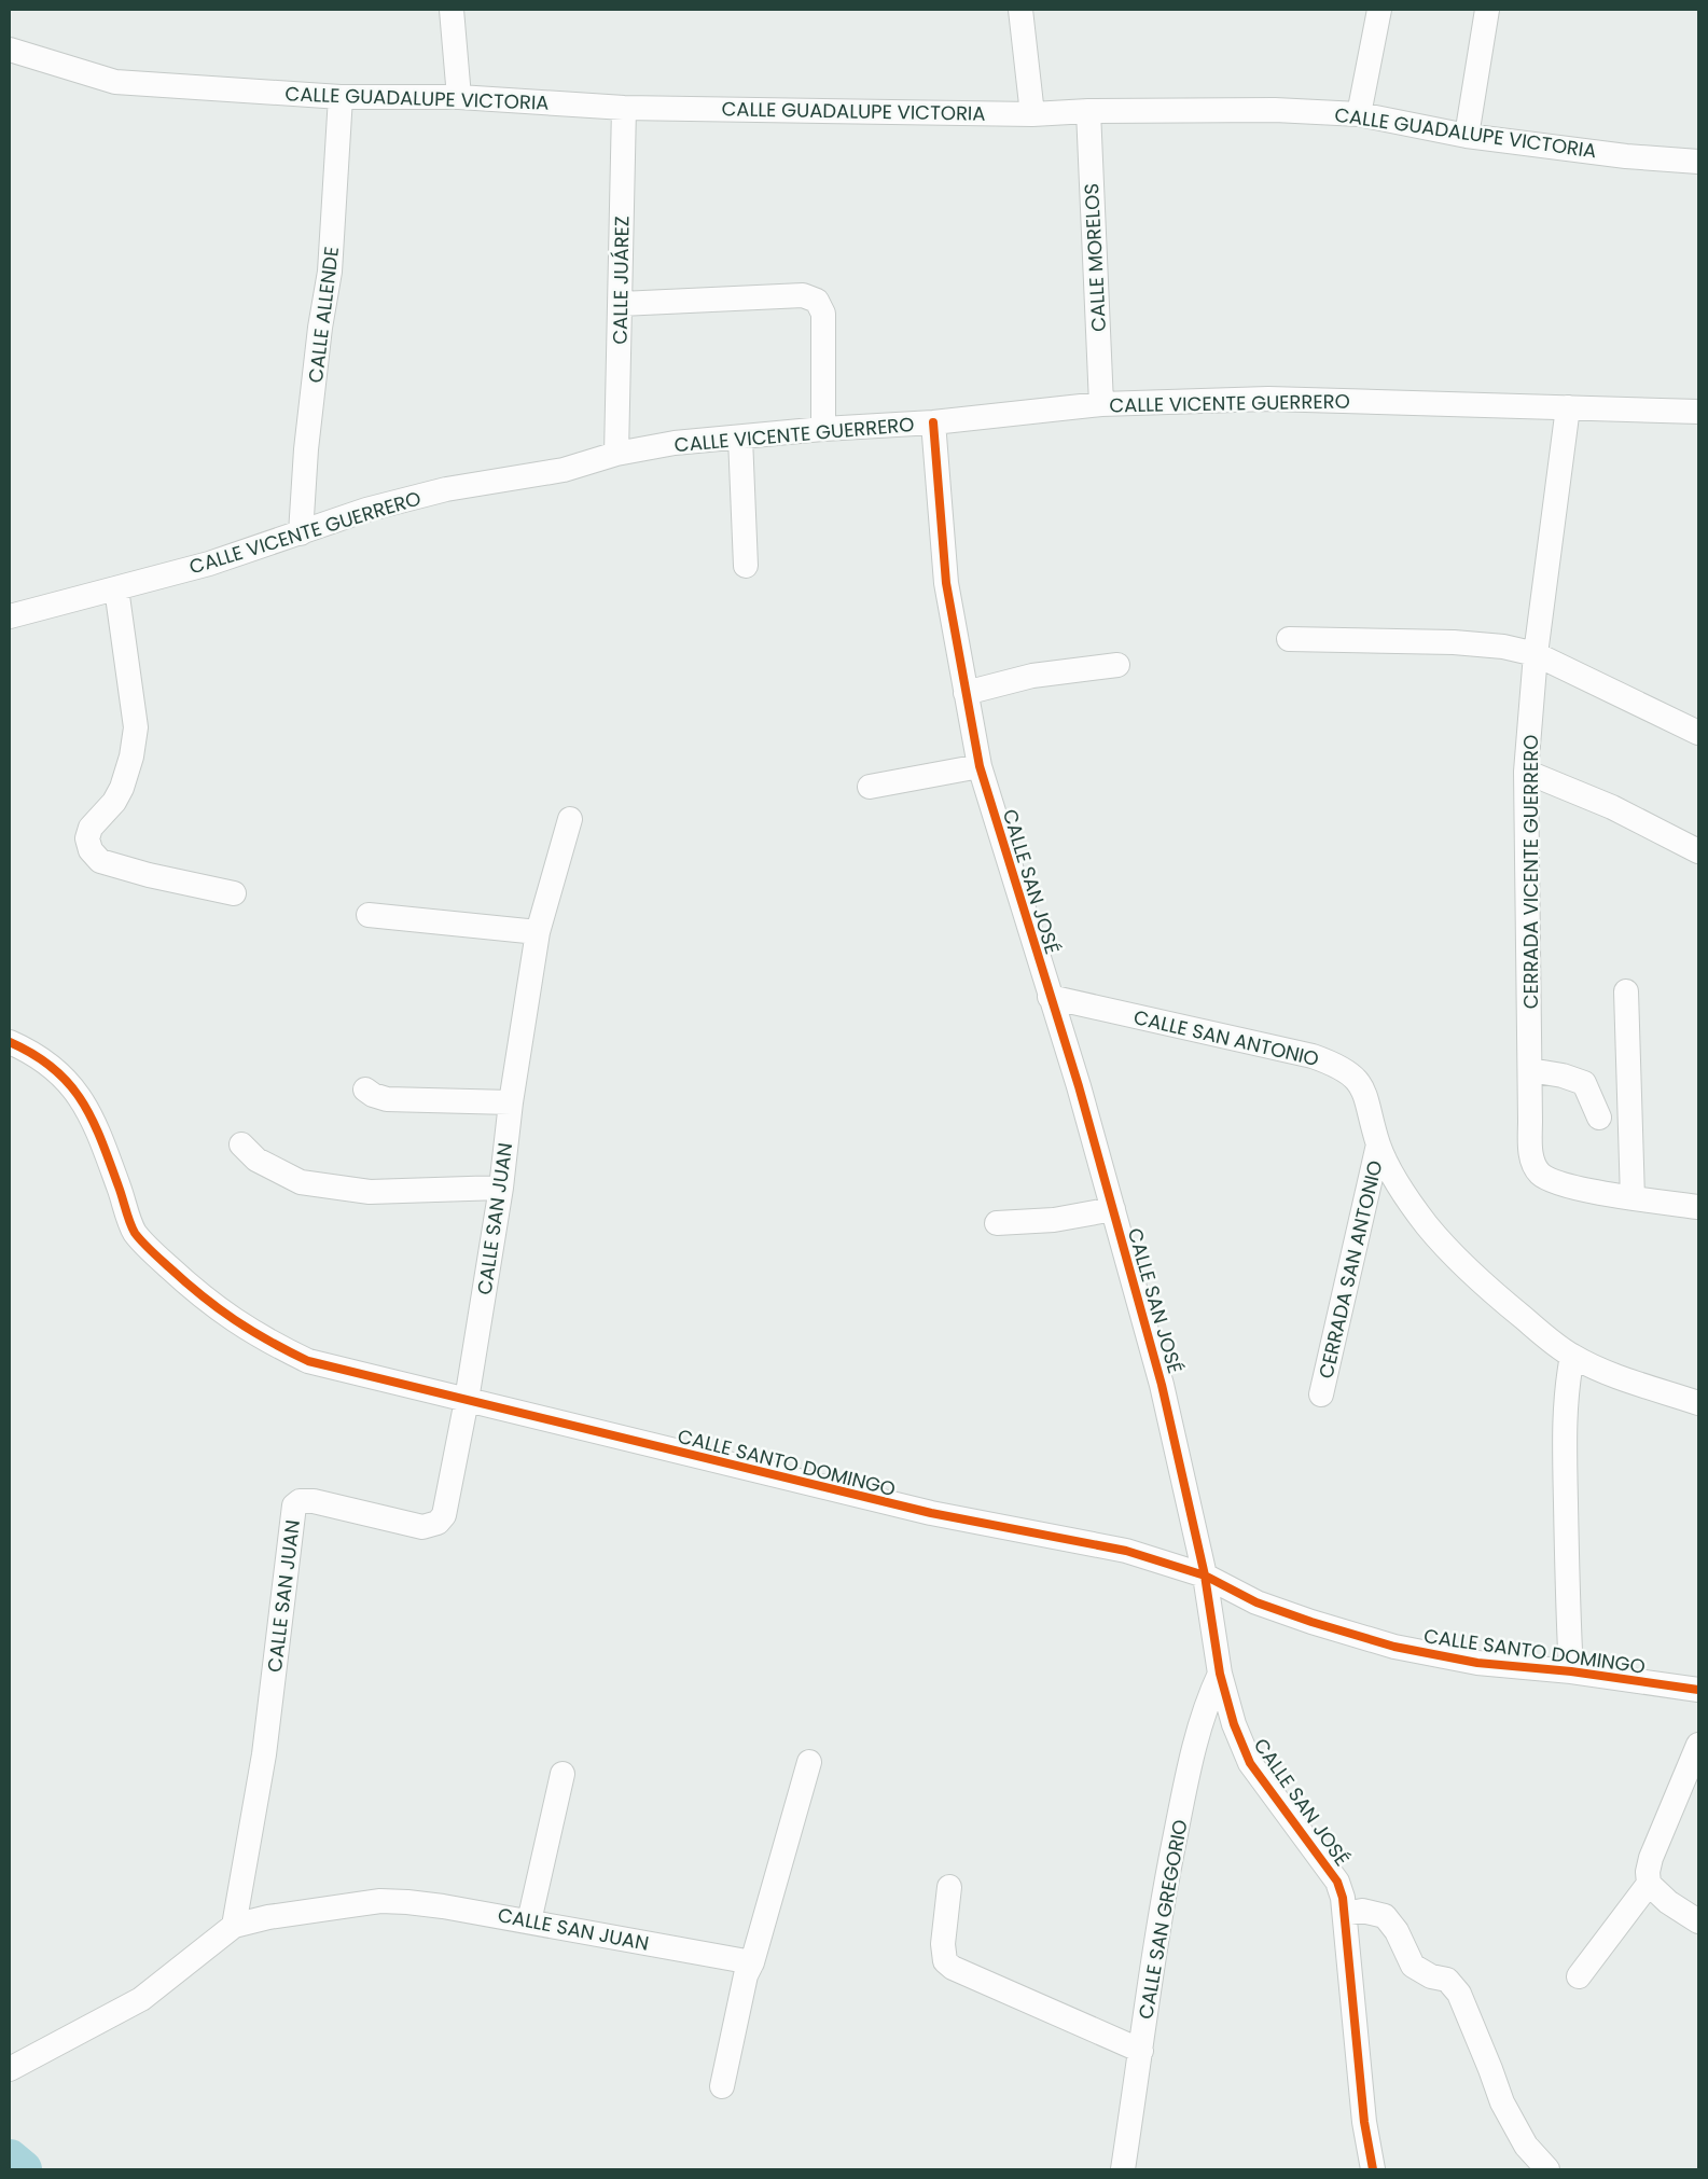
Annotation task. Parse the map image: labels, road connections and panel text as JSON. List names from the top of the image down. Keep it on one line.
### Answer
{"streets":{"street":["CALLE GUADALUPE VICTORIA","CALLE MORELOS","CALLE JUÁREZ","CALLE ALLENDE","CALLE VICENTE GUERRERO","CERRADA VICENTE GUERRERO","CALLE SAN JOSÉ","CALLE SAN ANTONIO","CALLE SAN JUAN","CERRADA SAN ANTONIO","CALLE SANTO DOMINGO","CALLE SAN GREGORIO"]},"crossings":[["CALLE GUADALUPE VICTORIA","CALLE MORELOS"],["CALLE GUADALUPE VICTORIA","CALLE JUÁREZ"],["CALLE GUADALUPE VICTORIA","CALLE ALLENDE"],["CALLE MORELOS","CALLE VICENTE GUERRERO"],["CALLE JUÁREZ","CALLE VICENTE GUERRERO"],["CALLE ALLENDE","CALLE VICENTE GUERRERO"],["CALLE VICENTE GUERRERO","CERRADA VICENTE GUERRERO"],["CALLE VICENTE GUERRERO","CALLE SAN JOSÉ"],["CALLE SAN JOSÉ","CALLE SAN ANTONIO"],["CALLE SAN JOSÉ","CALLE SANTO DOMINGO"],["CALLE SAN JOSÉ","CALLE SAN GREGORIO"],["CALLE SAN ANTONIO","CERRADA SAN ANTONIO"],["CALLE SAN JUAN","CALLE SANTO DOMINGO"]]}
